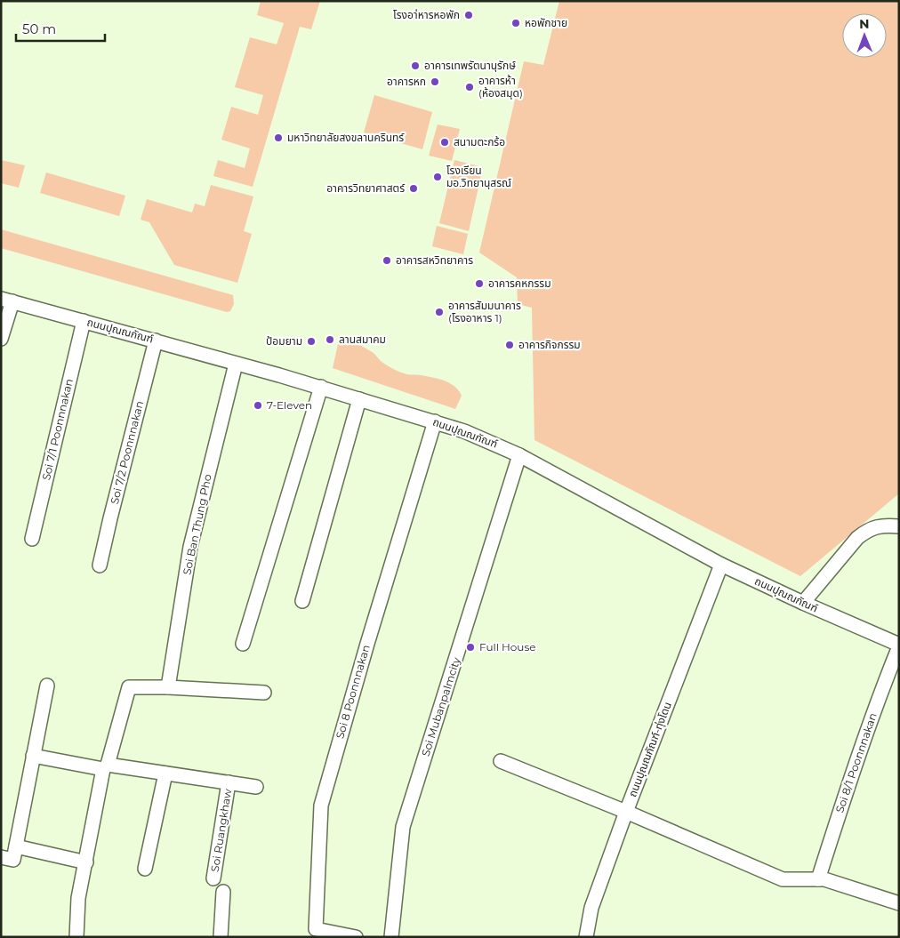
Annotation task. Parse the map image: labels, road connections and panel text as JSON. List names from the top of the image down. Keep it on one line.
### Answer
{"streets":{"street":["ถนนปุณณกัณฑ์","Soi 7/1 Poonnnakan","Soi 7/2 Poonnnakan","Soi Ban Thung Pho","Soi 8 Poonnnakan","Soi Mubanpalmcity","ถนนปุณณกัณฑ์-ทุ่งโดน","Soi 8/1 Poonnnakan","Soi Ruangkhaw"]},"crossings":[["ถนนปุณณกัณฑ์","Soi 7/1 Poonnnakan"],["ถนนปุณณกัณฑ์","Soi 7/2 Poonnnakan"],["ถนนปุณณกัณฑ์","Soi Ban Thung Pho"],["ถนนปุณณกัณฑ์","Soi 8 Poonnnakan"],["ถนนปุณณกัณฑ์","Soi Mubanpalmcity"],["ถนนปุณณกัณฑ์","ถนนปุณณกัณฑ์-ทุ่งโดน"],["ถนนปุณณกัณฑ์","Soi 8/1 Poonnnakan"]],"places":["โรงอา่หารหอพัก","หอพักชาย","อาคารเทพรัตนานุรักษ์","อาคารหก","อาคารห้า (ห้องสมุด)","มหาวิทยาลัยสงขลานครินทร์","สนามตะกร้อ","โรงเรียน มอ.วิทยานุสรณ์","อาคารวิทยาศาสตร์","อาคารสหวิทยาคาร","อาคารคหกรรม","อาคารสัมมนาคาร (โรงอาหาร 1)","ลานสมาคม","ป้อมยาม","อาคารกิจกรรม","7-Eleven","Full House"],"scale_bar":"50 m","north":"top"}
